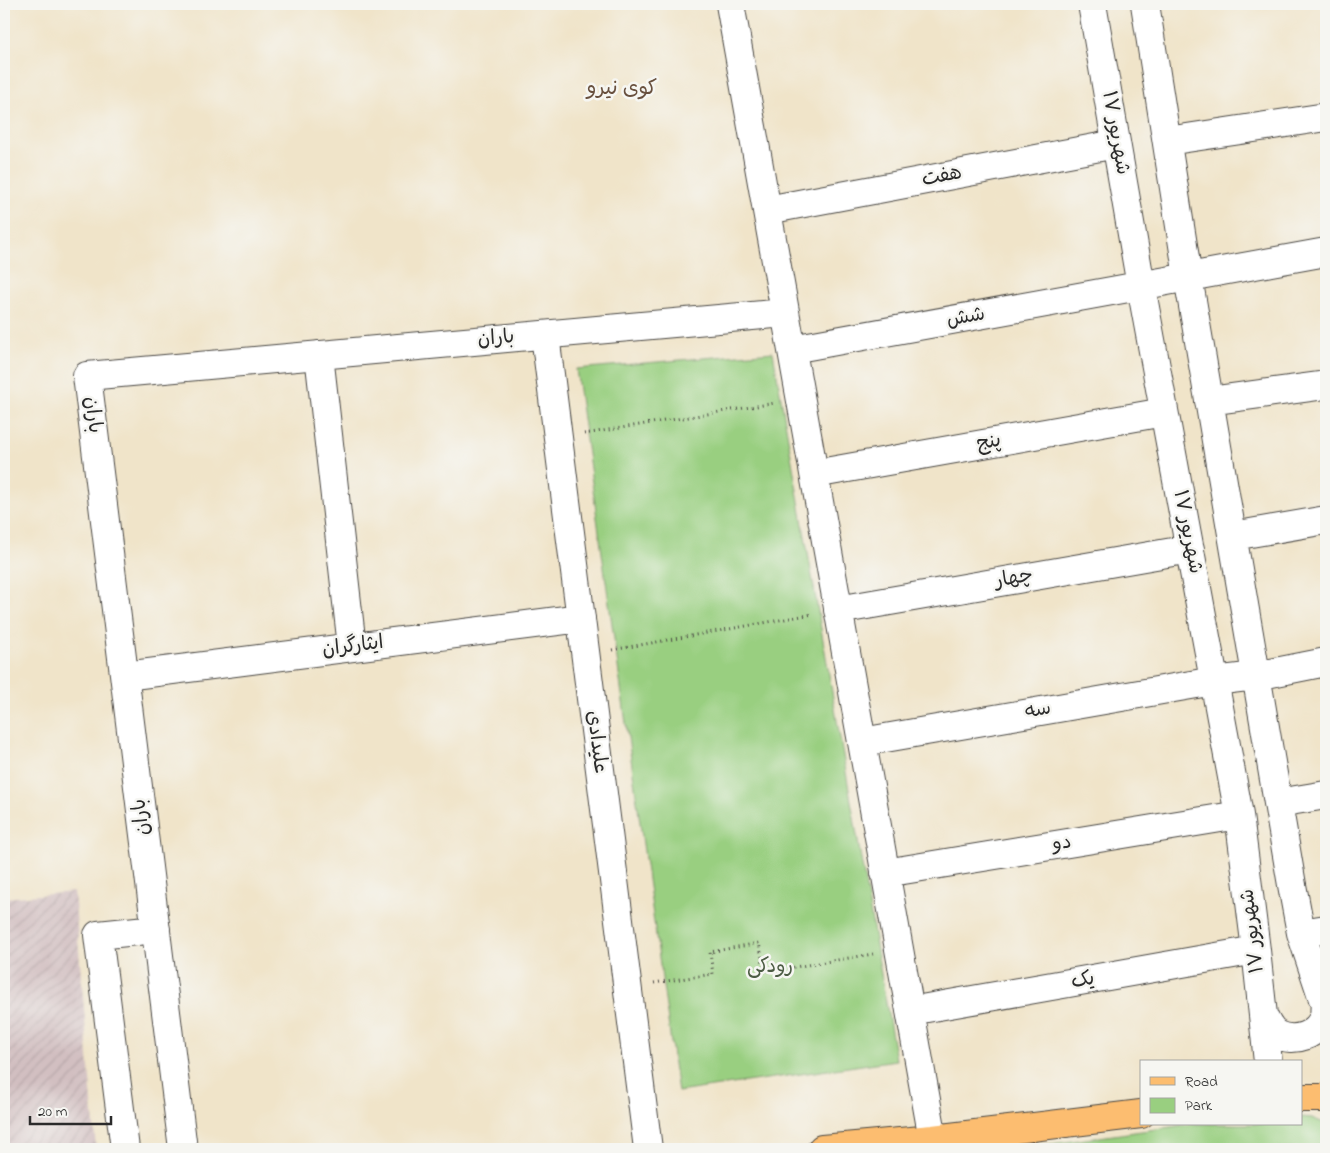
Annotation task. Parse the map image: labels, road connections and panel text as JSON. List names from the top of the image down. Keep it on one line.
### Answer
{"streets":{"street":["۱۷ شهریور","هفت","شش","باران","پنج","چهار","ایثارگران","سه","علیدادی","دو","یک"]},"crossings":[["۱۷ شهریور","هفت"],["۱۷ شهریور","شش"],["۱۷ شهریور","پنج"],["۱۷ شهریور","چهار"],["۱۷ شهریور","سه"],["۱۷ شهریور","دو"],["۱۷ شهریور","یک"],["باران","ایثارگران"],["باران","علیدادی"],["ایثارگران","علیدادی"]],"districts":["کوی نیرو"],"parks":["رودکی"],"legend":["Road","Park"],"scale_bar":"20 m"}
